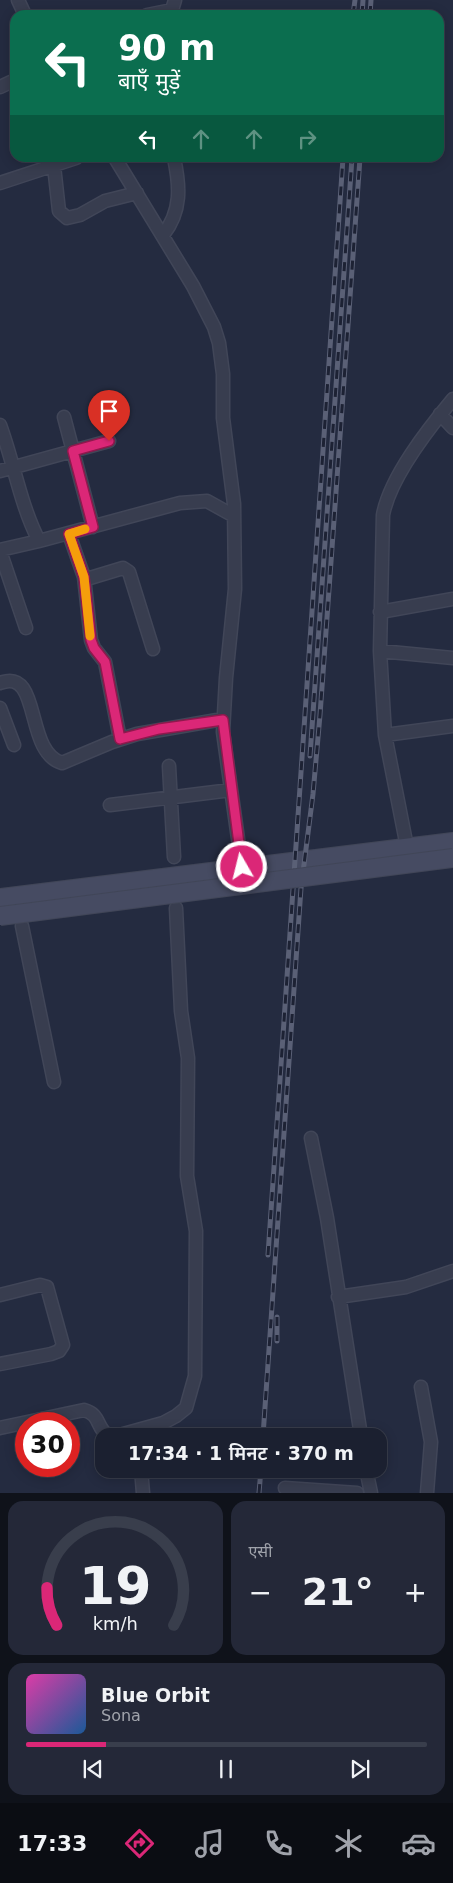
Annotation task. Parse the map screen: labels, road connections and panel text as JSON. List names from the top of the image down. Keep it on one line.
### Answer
{"page":{"turn":["90 m","बाएँ मुड़ें"],"limit":"30","trip":"17:34 · 1 मिनट · 370 m","tile":"एसी","heat":["−","21°","+"],"song":["Blue Orbit","Sona"],"tabs":"17:33","gauge":["19","km/h"]}}
